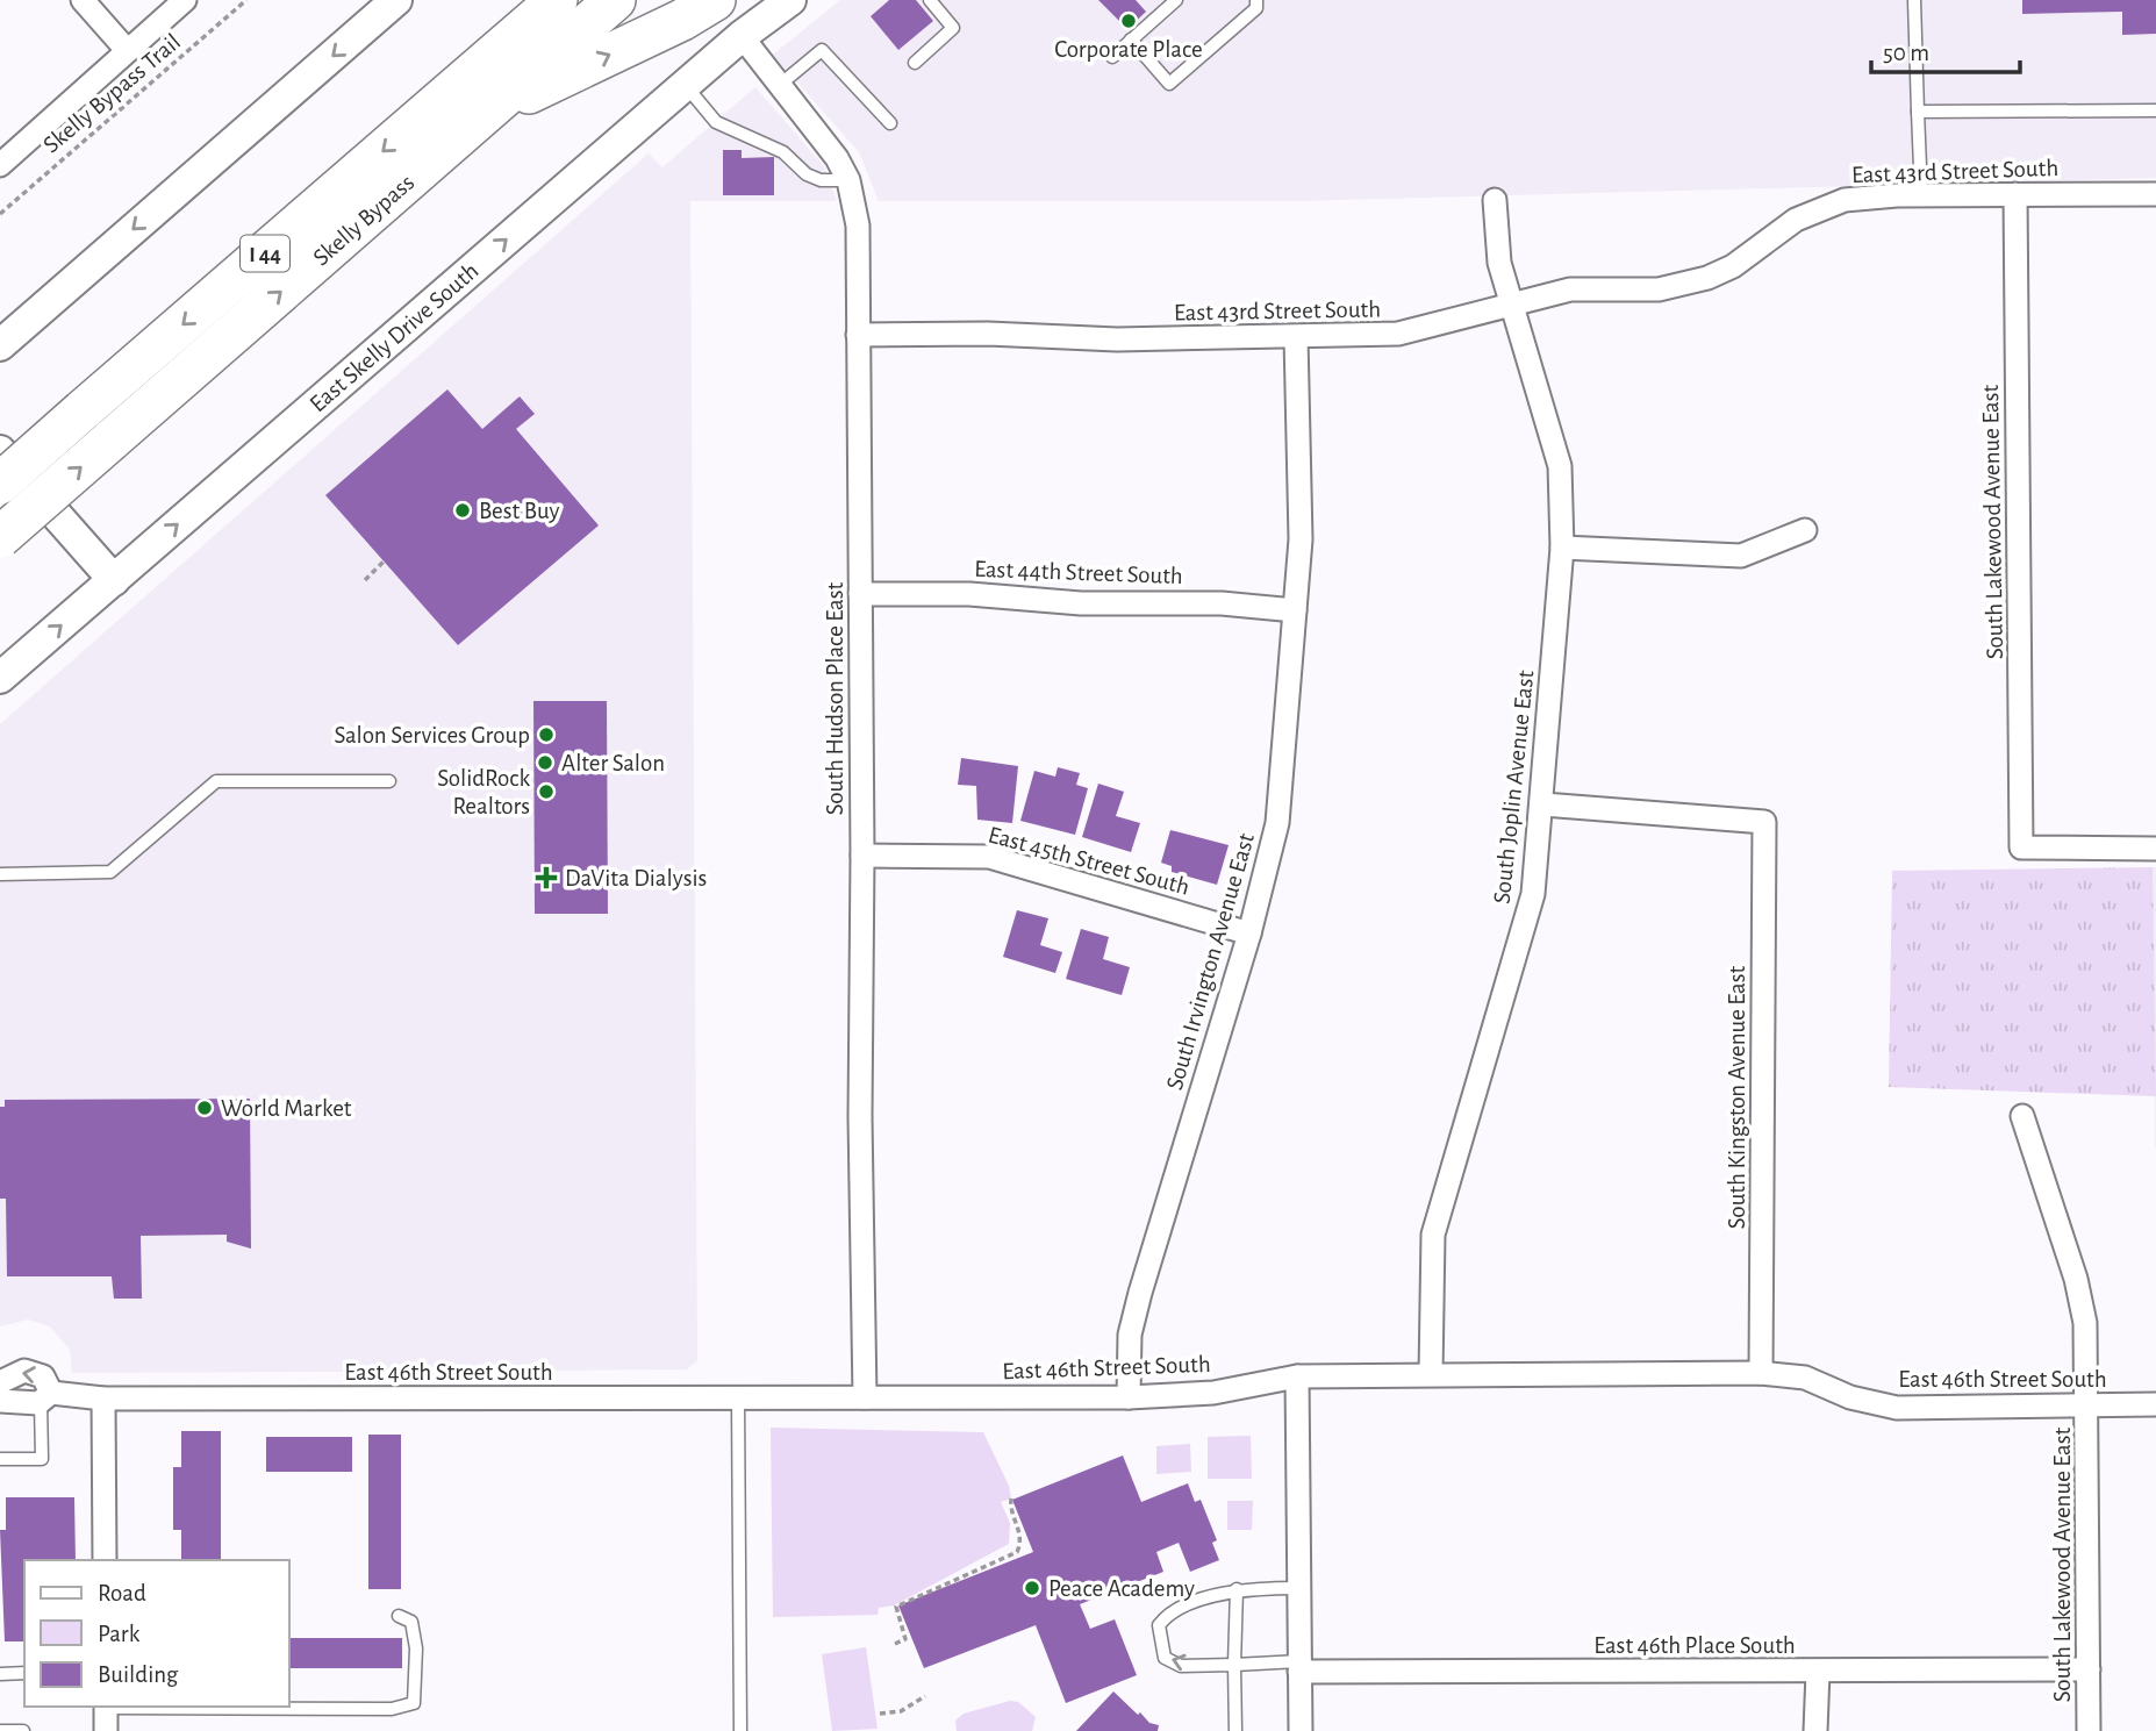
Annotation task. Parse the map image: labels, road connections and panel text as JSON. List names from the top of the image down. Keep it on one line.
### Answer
{"streets":{"highway":["Skelly Bypass","I 44"],"main road":["East Skelly Drive South"],"street":["East 43rd Street South","South Lakewood Avenue East","East 44th Street South","South Hudson Place East","South Joplin Avenue East","East 45th Street South","South Irvington Avenue East","South Kingston Avenue East","East 46th Street South","East 46th Place South"],"path":["Skelly Bypass Trail"]},"crossings":[["East 43rd Street South","South Lakewood Avenue East"],["East 43rd Street South","South Hudson Place East"],["East 43rd Street South","South Joplin Avenue East"],["East 43rd Street South","South Irvington Avenue East"],["East Skelly Drive South","South Hudson Place East"],["South Lakewood Avenue East","East 46th Street South"],["South Lakewood Avenue East","East 46th Place South"],["East 44th Street South","South Hudson Place East"],["East 44th Street South","South Irvington Avenue East"],["South Hudson Place East","East 45th Street South"],["South Hudson Place East","East 46th Street South"],["South Joplin Avenue East","South Kingston Avenue East"],["South Joplin Avenue East","East 46th Street South"],["East 45th Street South","South Irvington Avenue East"],["South Irvington Avenue East","East 46th Street South"],["South Kingston Avenue East","East 46th Street South"]],"places":{"other":["Corporate Place","Best Buy","Salon Services Group","Alter Salon","SolidRock Realtors","World Market","Peace Academy"],"health":["DaVita Dialysis"]},"legend":["Road","Park","Building"],"scale_bar":"50 m"}
